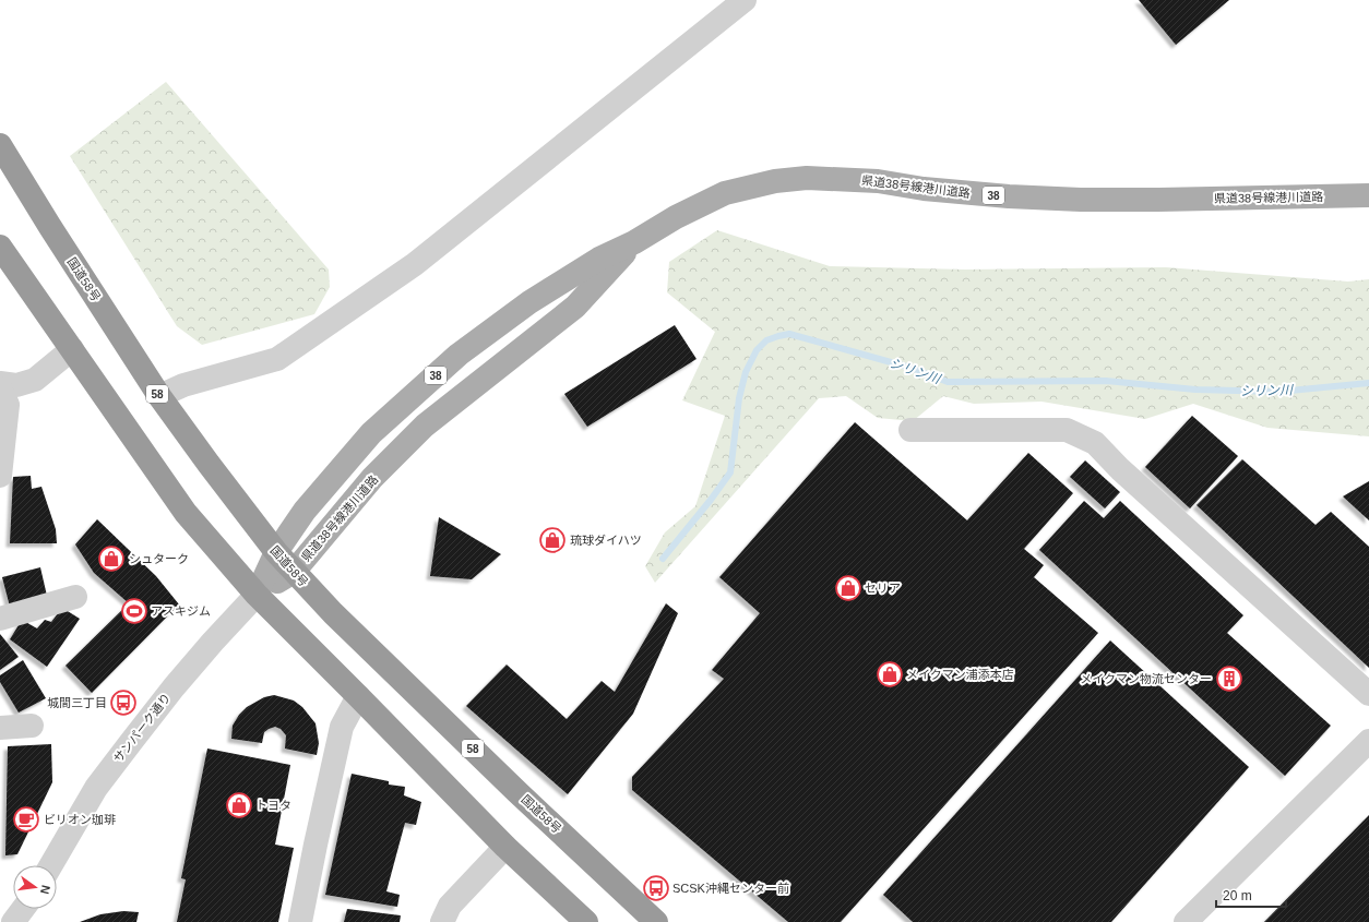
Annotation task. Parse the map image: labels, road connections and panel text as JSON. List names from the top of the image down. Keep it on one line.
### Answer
{"streets":{"highway":["国道58号","58"],"main road":["県道38号線港川道路","38"],"street":["サンパーク通り"]},"crossings":[["県道38号線港川道路","国道58号"],["県道38号線港川道路","サンパーク通り"]],"water":["シリン川"],"places":{"shop":["琉球ダイハツ","シュターク","セリア","メイクマン浦添本店","トヨタ"],"sports":["アスキジム"],"building":["メイクマン物流センター"],"bus stop":["城間三丁目","SCSK沖縄センター前"],"cafe":["ビリオン珈琲"]},"scale_bar":"20 m","north":"right"}
